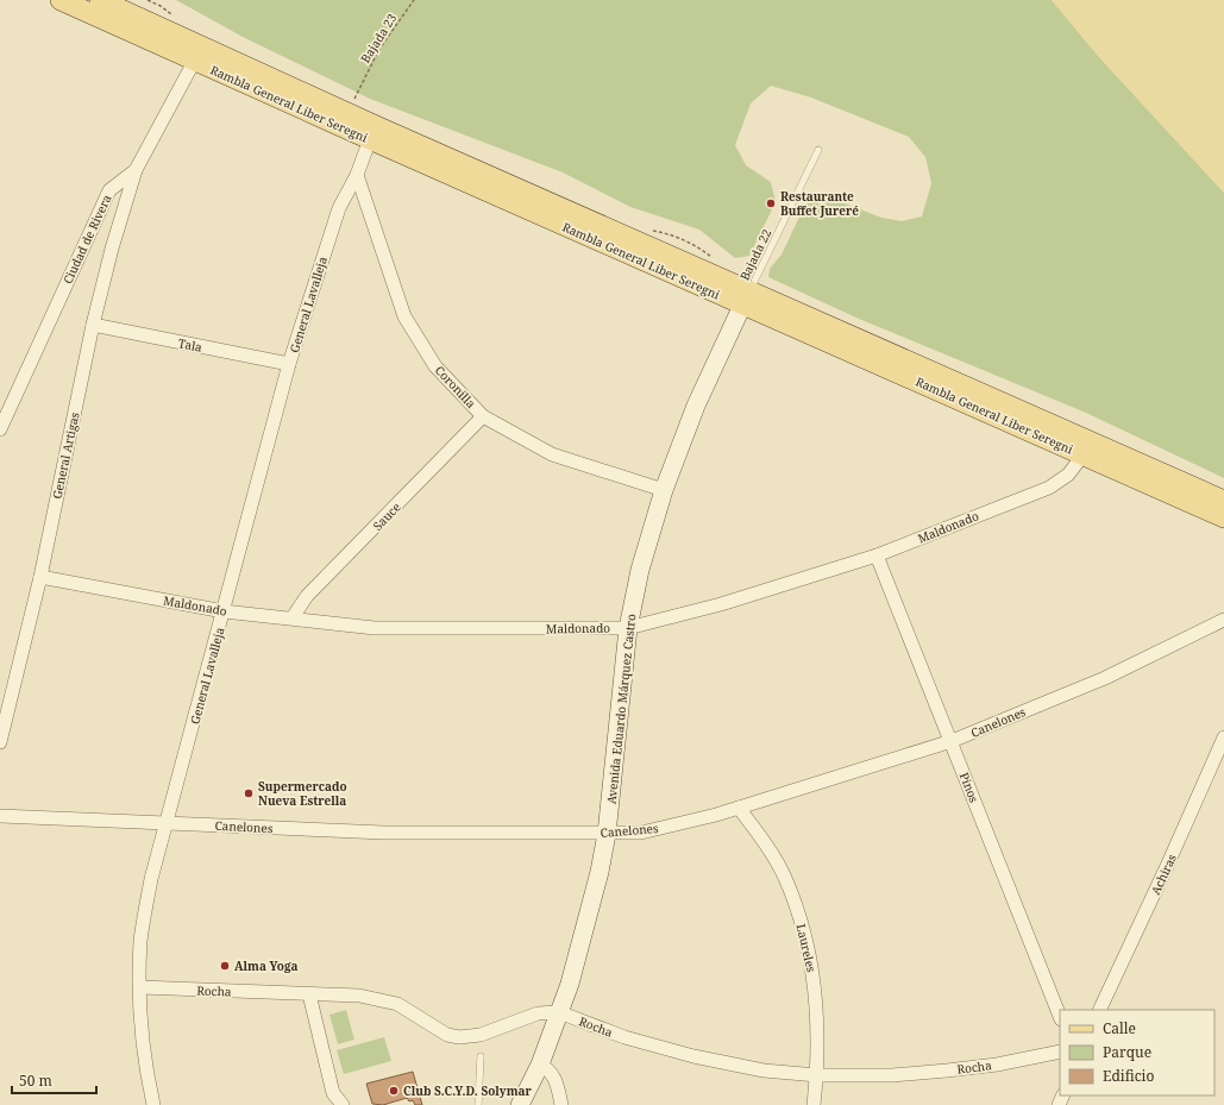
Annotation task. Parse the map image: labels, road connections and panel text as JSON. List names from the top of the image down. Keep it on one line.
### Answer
{"streets":{"main road":["Rambla General Liber Seregni"],"street":["Ciudad de Rivera","General Lavalleja","Tala","Coronilla","General Artigas","Sauce","Maldonado","Avenida Eduardo Márquez Castro","Canelones","Pinos","Achiras","Laureles","Rocha"],"lane":["Bajada 22"],"path":["Bajada 23"]},"crossings":[["Bajada 23","Rambla General Liber Seregni"],["Rambla General Liber Seregni","Ciudad de Rivera"],["Rambla General Liber Seregni","Bajada 22"],["Rambla General Liber Seregni","General Lavalleja"],["Rambla General Liber Seregni","Maldonado"],["Rambla General Liber Seregni","Avenida Eduardo Márquez Castro"],["Ciudad de Rivera","General Artigas"],["Bajada 22","Avenida Eduardo Márquez Castro"],["General Lavalleja","Tala"],["General Lavalleja","Coronilla"],["General Lavalleja","Maldonado"],["General Lavalleja","Canelones"],["General Lavalleja","Rocha"],["Tala","General Artigas"],["Coronilla","Sauce"],["Coronilla","Avenida Eduardo Márquez Castro"],["General Artigas","Maldonado"],["Sauce","Maldonado"],["Maldonado","Avenida Eduardo Márquez Castro"],["Maldonado","Pinos"],["Avenida Eduardo Márquez Castro","Canelones"],["Avenida Eduardo Márquez Castro","Rocha"],["Canelones","Pinos"],["Canelones","Laureles"],["Laureles","Rocha"]],"places":["Restaurante Buffet Jureré","Supermercado Nueva Estrella","Alma Yoga","Club S.C.Y.D. Solymar"],"legend":["Calle","Parque","Edificio"],"scale_bar":"50 m"}
